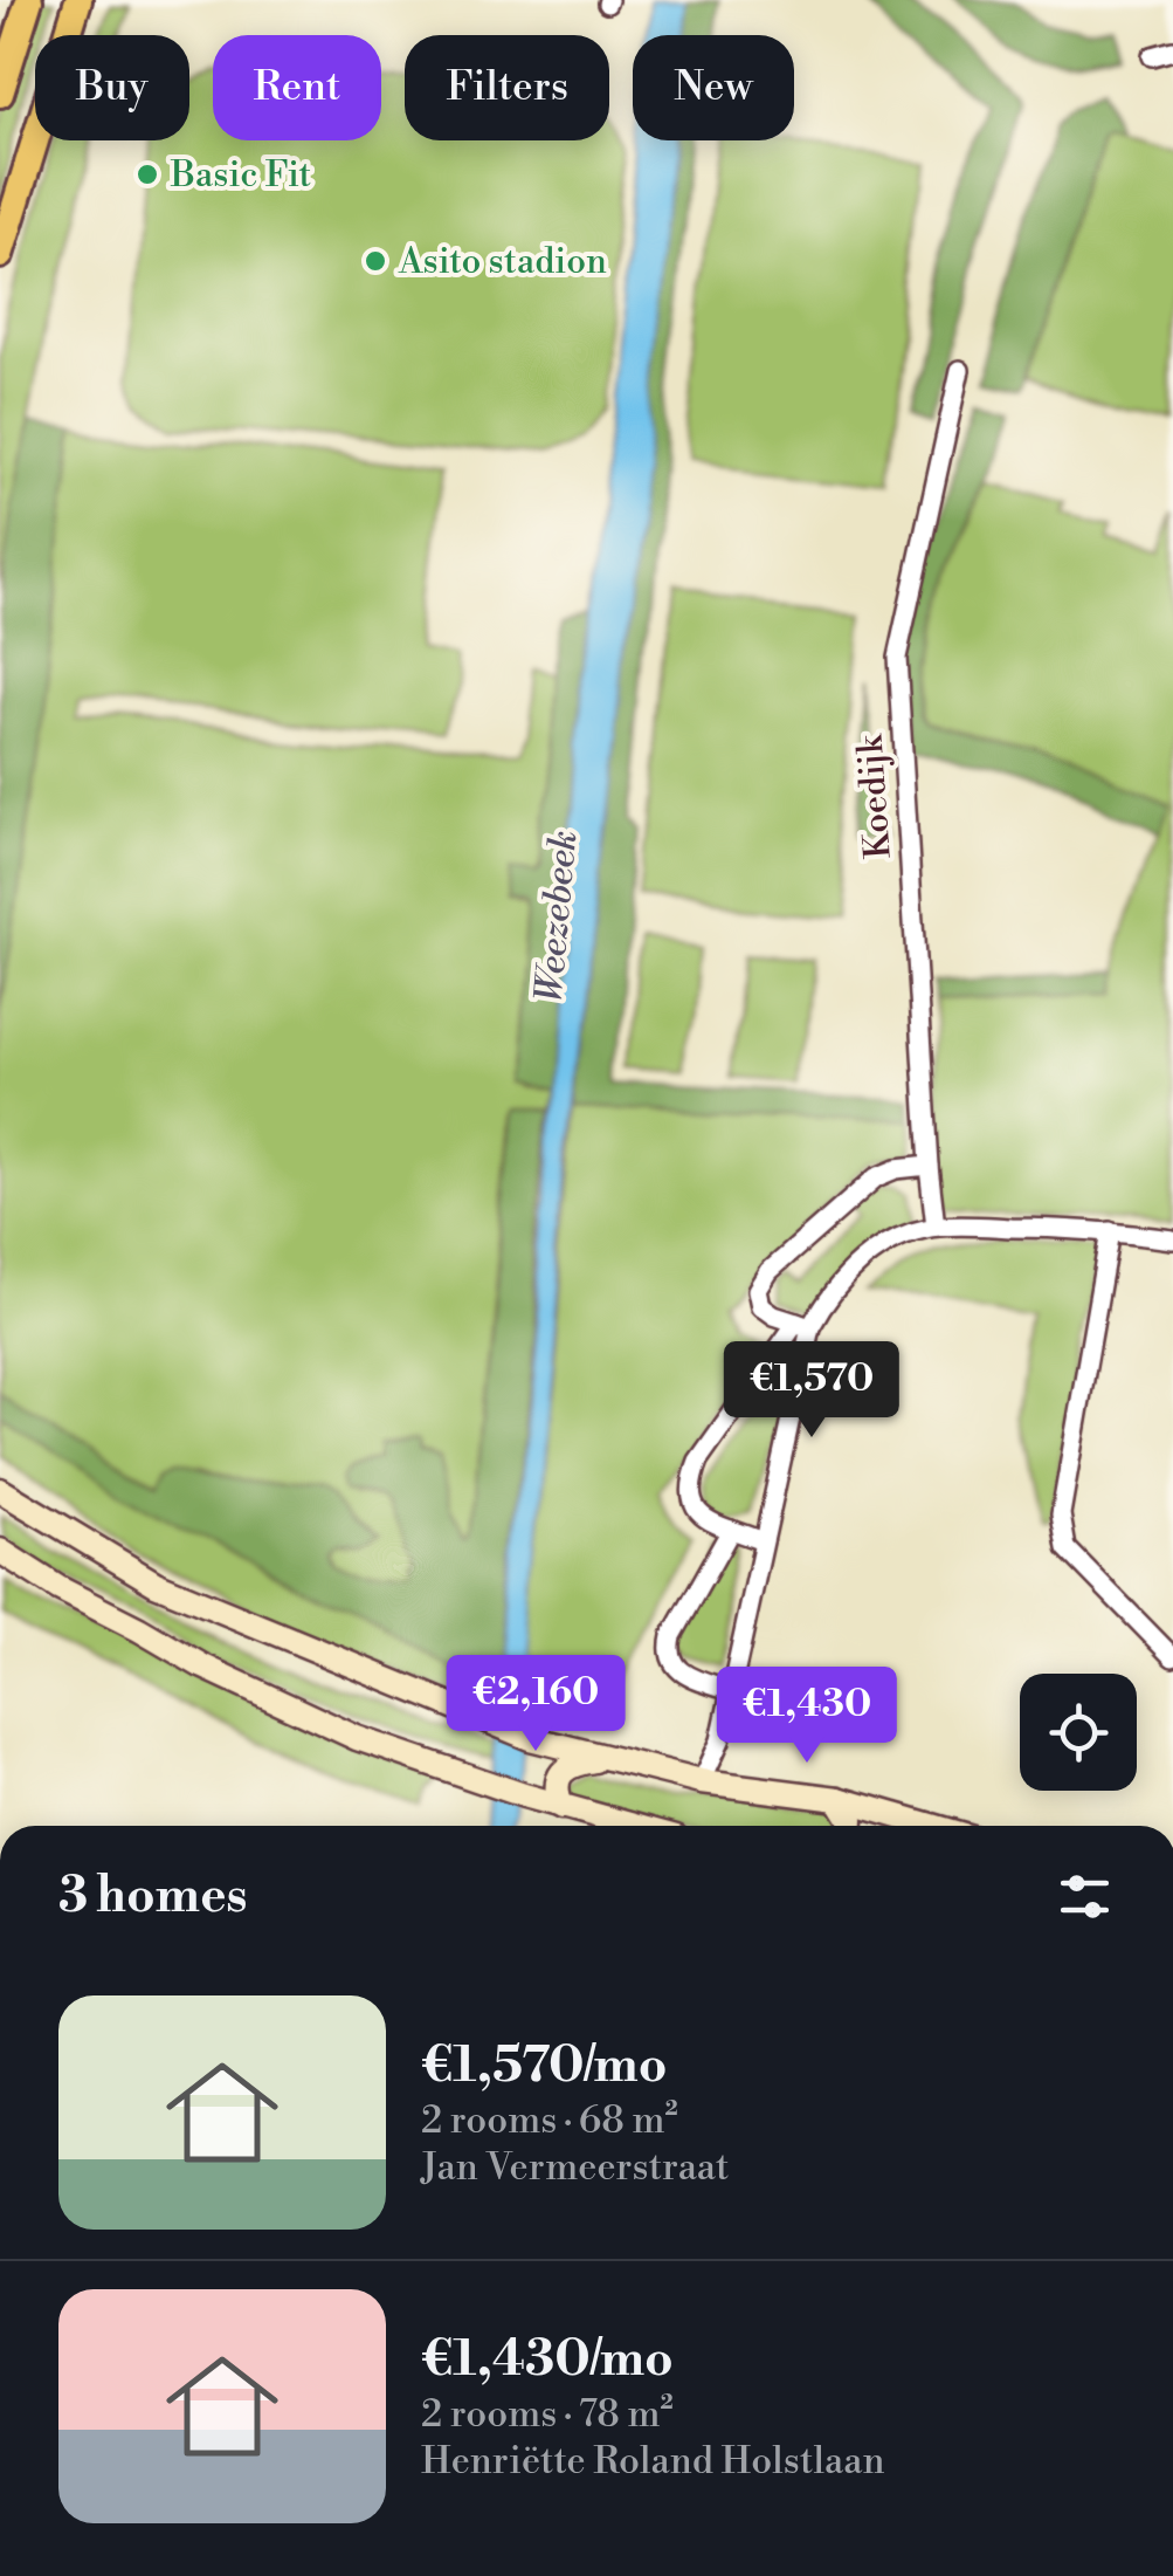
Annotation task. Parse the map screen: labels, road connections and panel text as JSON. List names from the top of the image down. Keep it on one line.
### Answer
{"streets":{"street":["Koedijk"]},"water":["Weezebeek"],"places":["Basic Fit","Asito stadion"],"page":{"chip":["Buy","Rent","Filters","New"],"price":["€1,570","€2,160","€1,430"],"heading":"3 homes","list":[{"name":"€1,570/mo","note":"2 rooms · 68 m² · Jan Vermeerstraat"},{"name":"€1,430/mo","note":"2 rooms · 78 m² · Henriëtte Roland Holstlaan"}]}}
